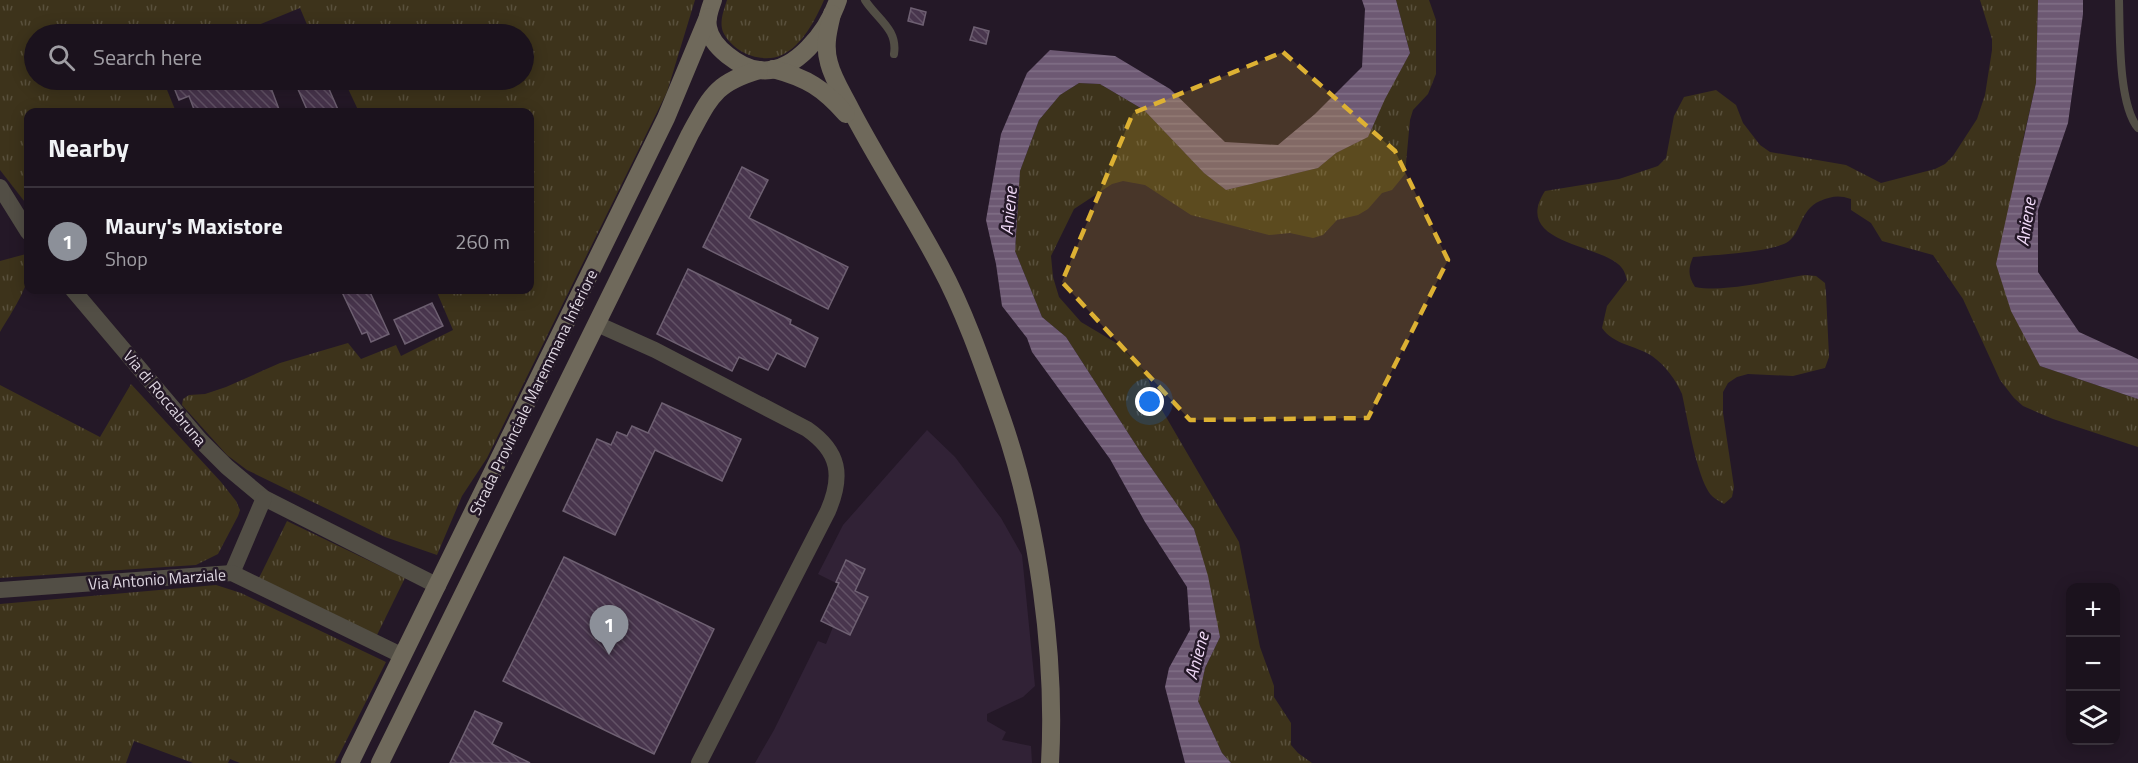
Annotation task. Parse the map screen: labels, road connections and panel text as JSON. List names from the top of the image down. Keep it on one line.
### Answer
{"streets":{"main road":["Strada Provinciale Maremmana Inferiore"],"street":["Via di Roccabruna","Via Antonio Marziale"]},"crossings":[["Strada Provinciale Maremmana Inferiore","Via di Roccabruna"],["Strada Provinciale Maremmana Inferiore","Via Antonio Marziale"]],"water":["Aniene"],"page":{"search":"Search here","heading":"Nearby","list":[{"mark":"1","name":"Maury's Maxistore","note":"Shop","value":"260 m"}],"map_buttons":["+","−"],"pins":"1"}}
